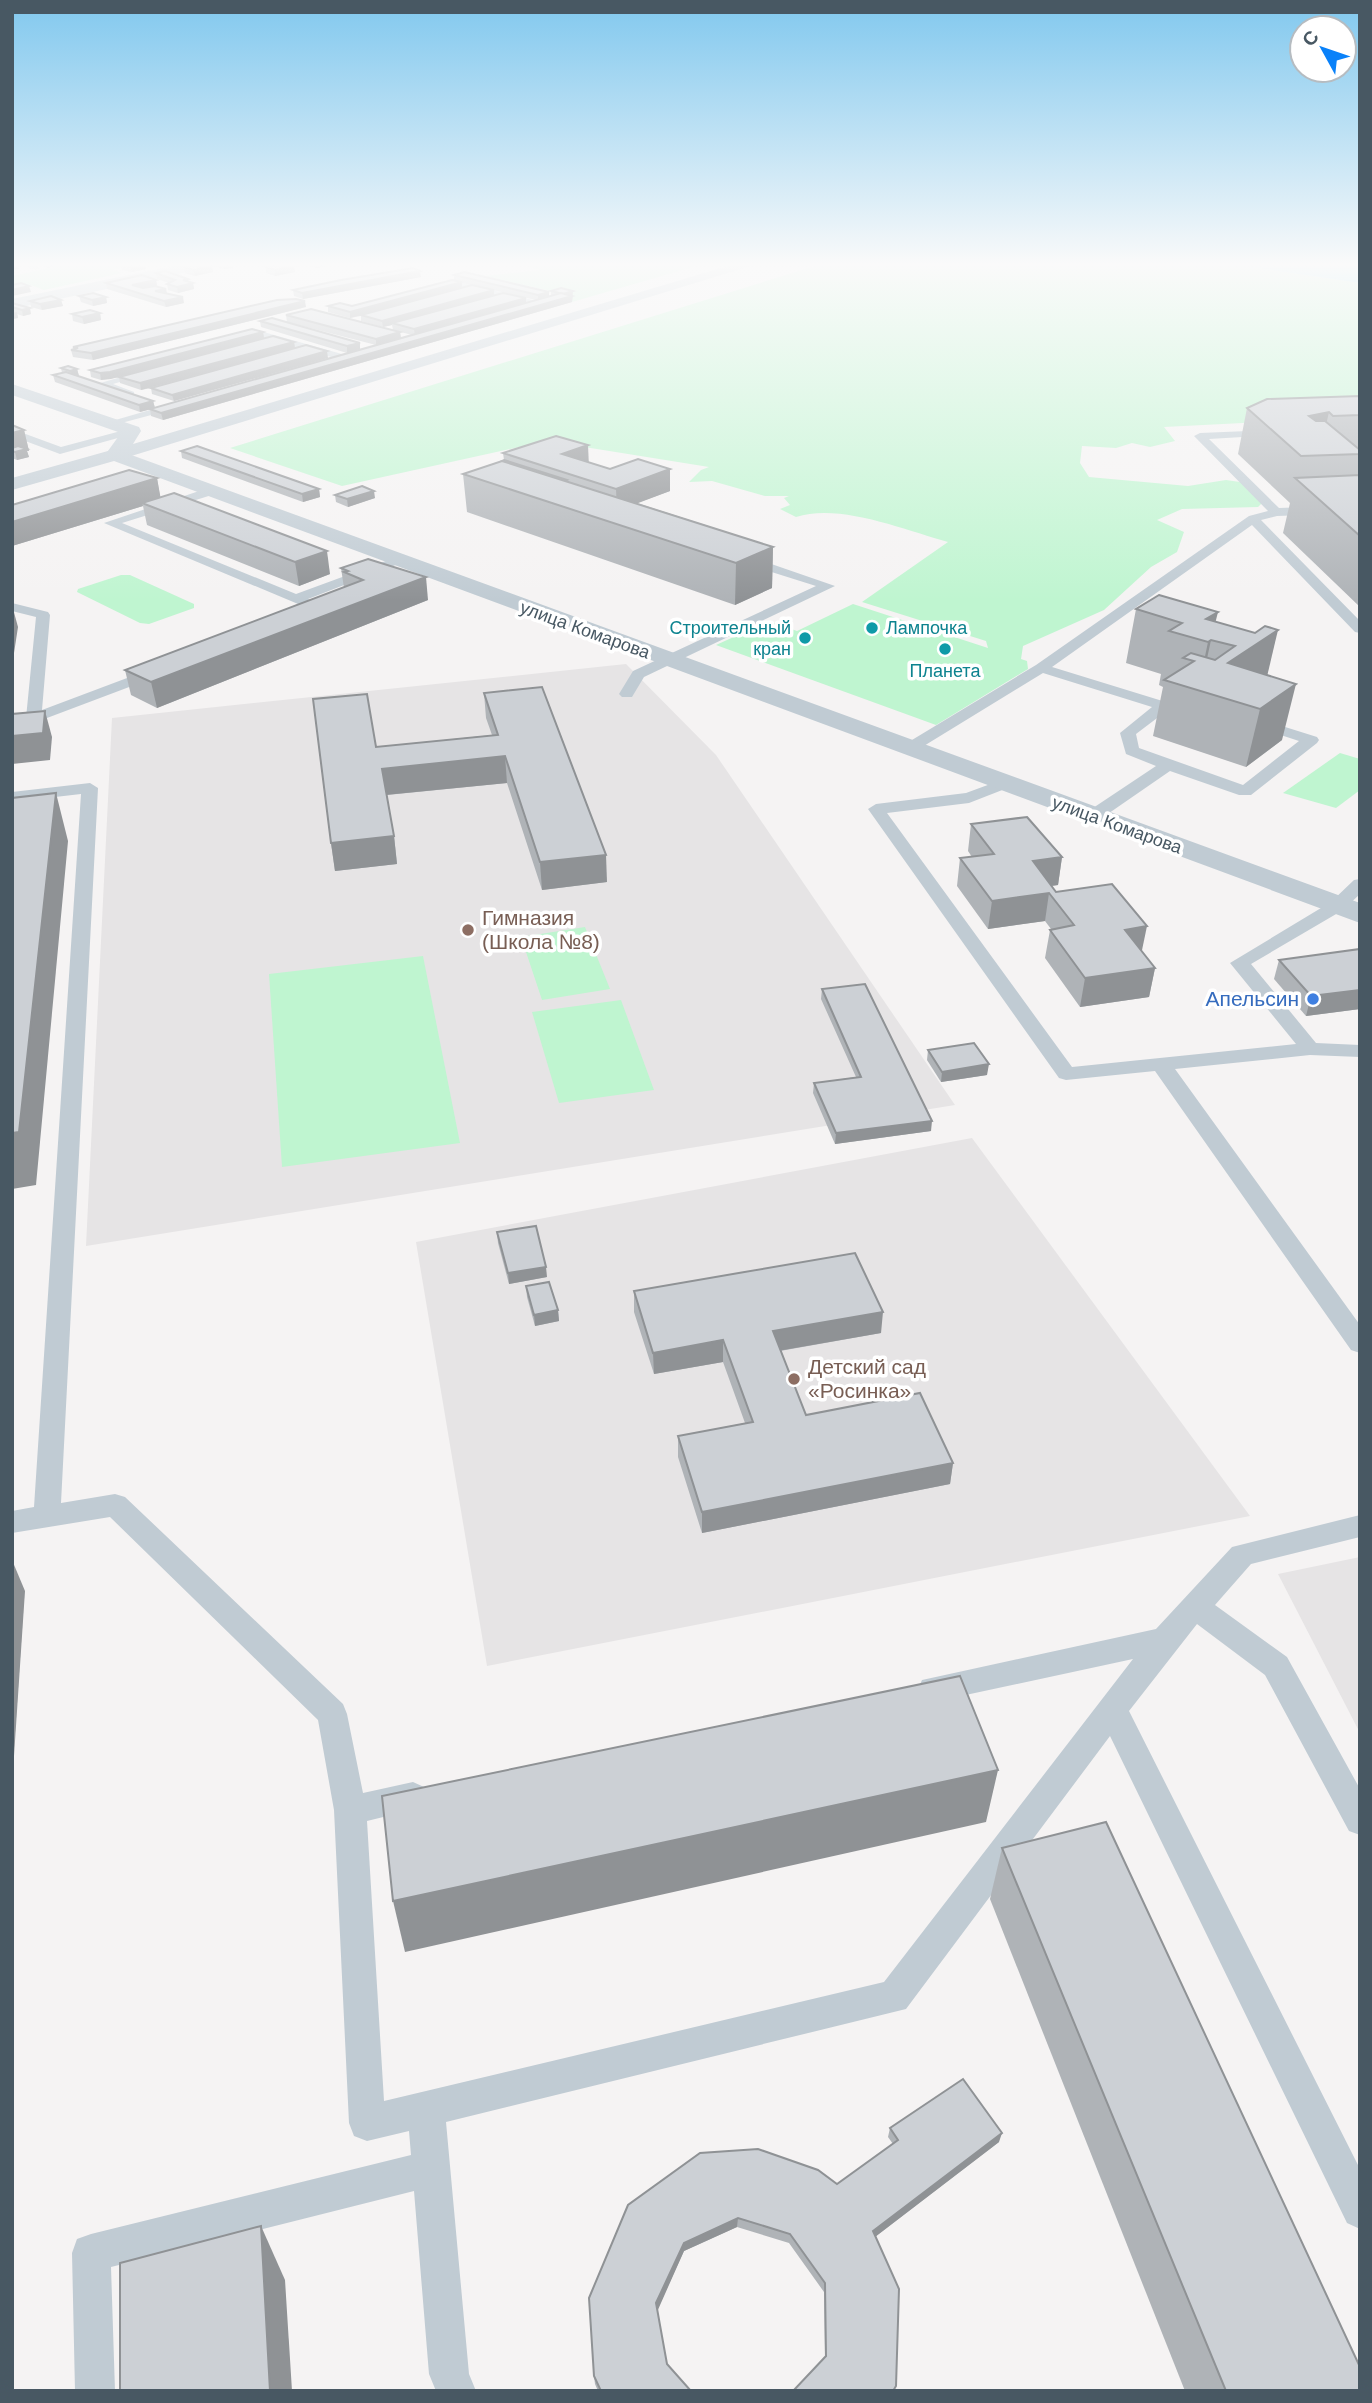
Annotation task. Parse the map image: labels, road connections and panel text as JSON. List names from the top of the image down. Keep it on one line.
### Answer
{"streets":{"street":["улица Комарова"]},"places":["Лампочка","Строительный кран","Планета","Гимназия (Школа №8)","Апельсин","Детский сад «Росинка»"],"north":"top left"}
